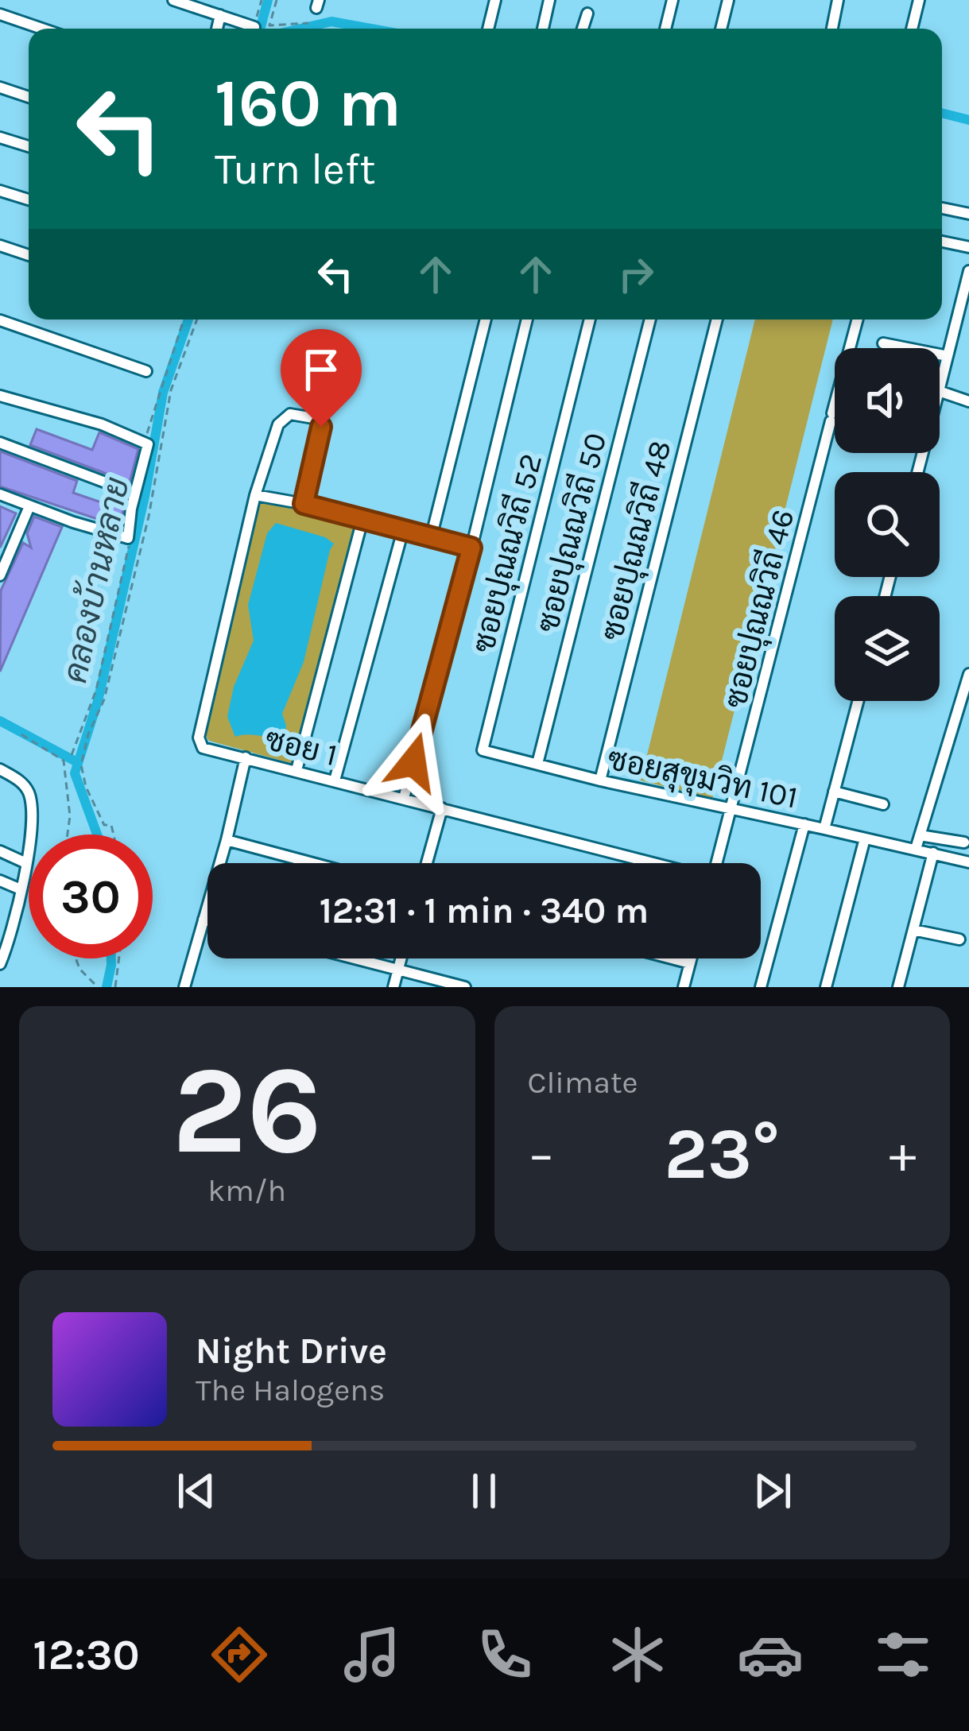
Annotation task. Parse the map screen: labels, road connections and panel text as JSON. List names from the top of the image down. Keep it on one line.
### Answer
{"streets":{"street":["ซอยปุณณวิถี 50","ซอยปุณณวิถี 48","ซอยปุณณวิถี 52","ซอยปุณณวิถี 46","ซอย 1","ซอยสุขุมวิท 101"]},"crossings":[["ซอยปุณณวิถี 50","ซอยปุณณวิถี 52"],["ซอยปุณณวิถี 50","ซอยสุขุมวิท 101"],["ซอยปุณณวิถี 48","ซอยสุขุมวิท 101"],["ซอยปุณณวิถี 52","ซอยสุขุมวิท 101"],["ซอยปุณณวิถี 46","ซอยสุขุมวิท 101"]],"water":["คลองบ้านหลาย"],"page":{"turn":["160 m","Turn left"],"limit":"30","trip":"12:31 · 1 min · 340 m","tile":[["26","km/h"],"Climate"],"heat":["−","23°","+"],"song":["Night Drive","The Halogens"],"tabs":"12:30"}}
